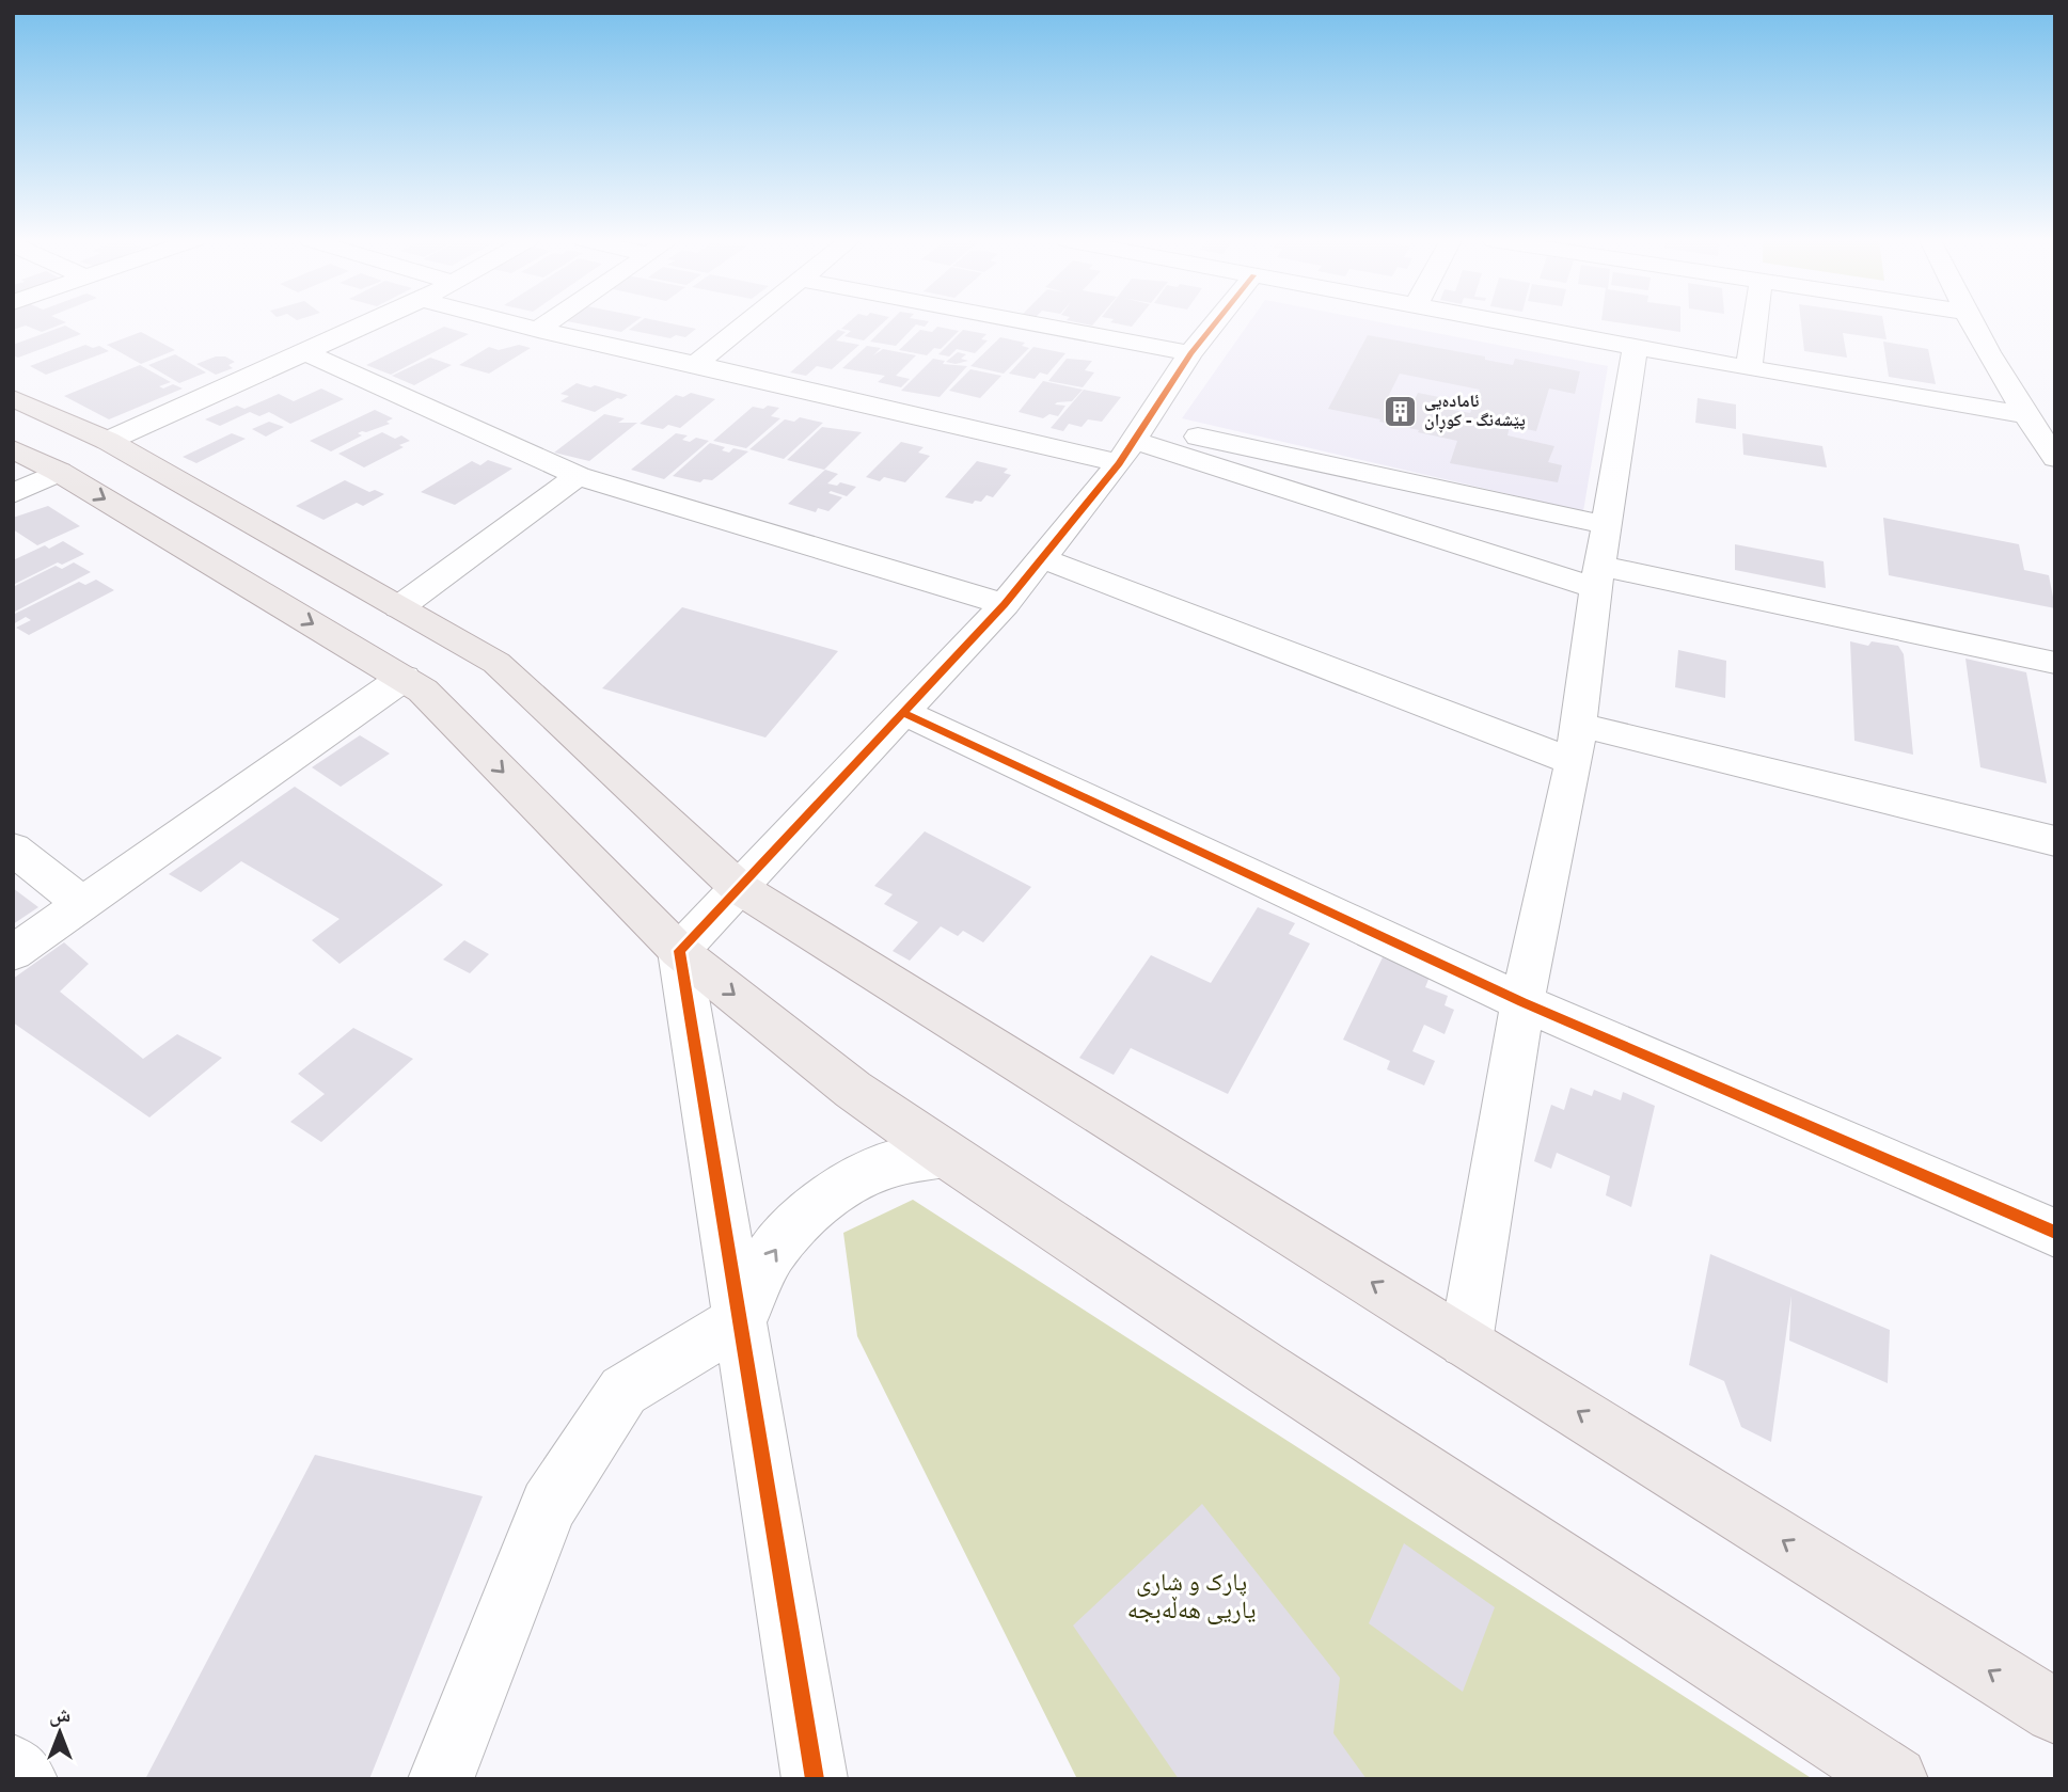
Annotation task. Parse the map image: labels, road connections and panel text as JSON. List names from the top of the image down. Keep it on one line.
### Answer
{"parks":["پارک و شاری یاریی ھەڵەبجە"],"places":{"building":["ئامادەیی پێشەنگ - کوڕان"]},"north":"top"}
